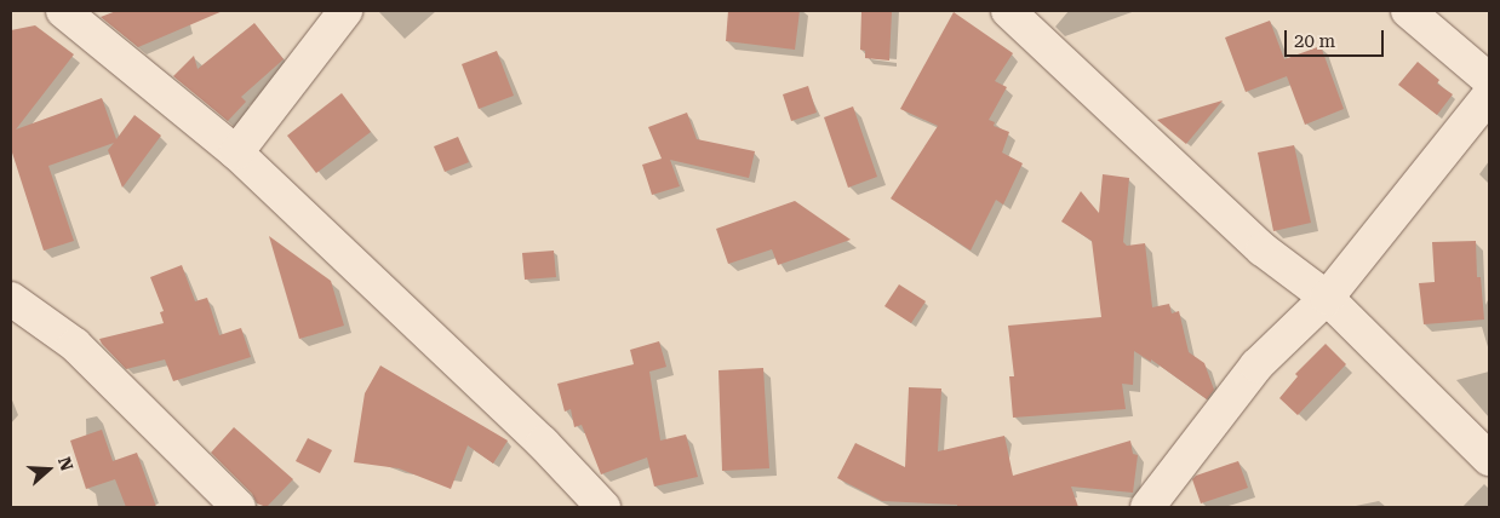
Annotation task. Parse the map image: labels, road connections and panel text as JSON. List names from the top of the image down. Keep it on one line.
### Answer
{"scale_bar":"20 m","north":"right"}
